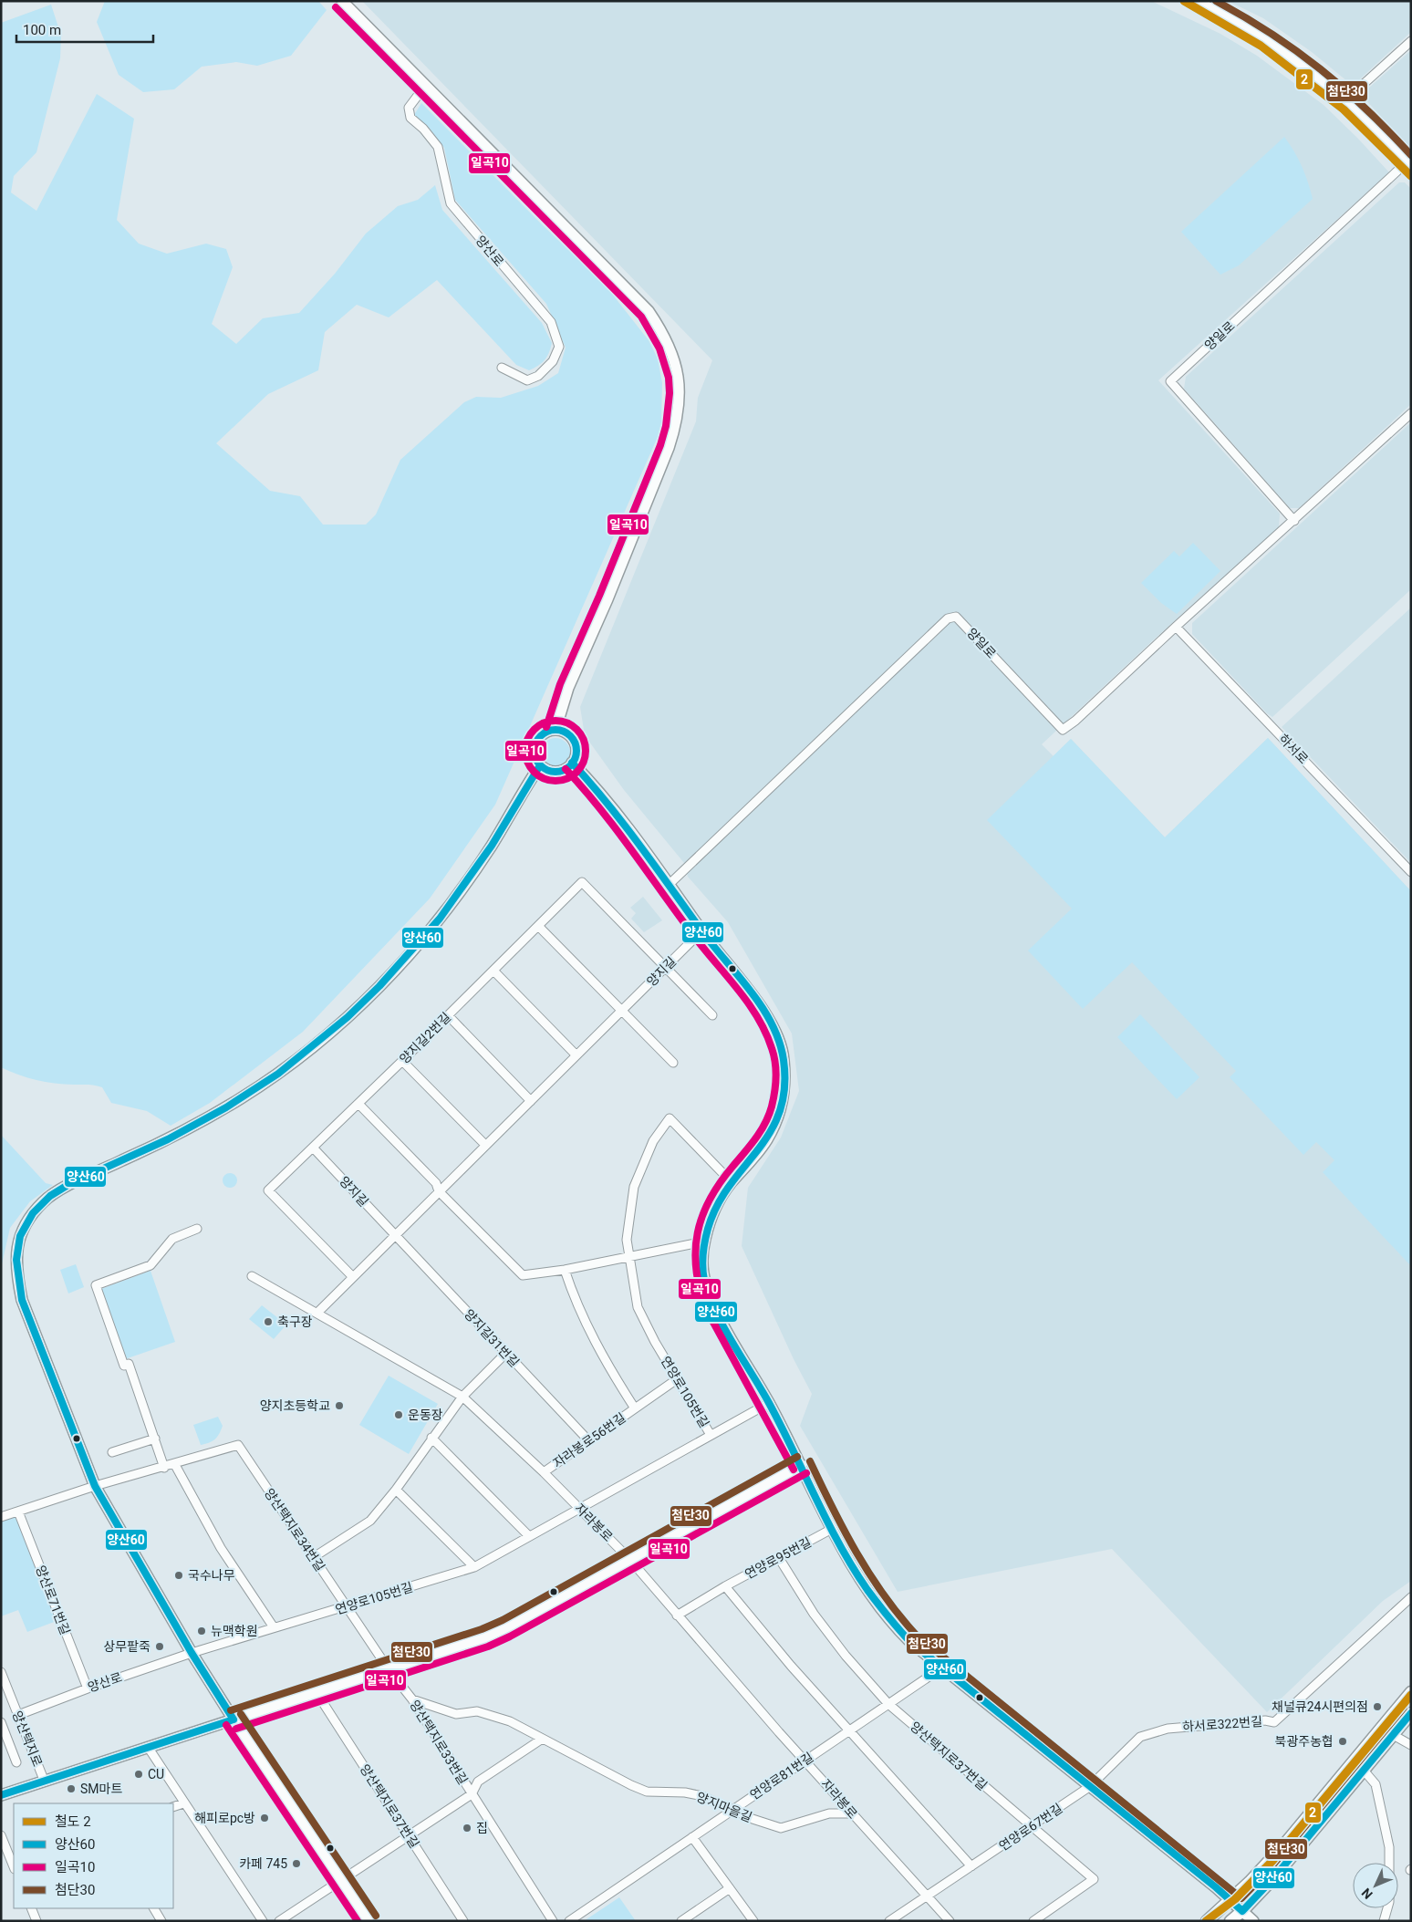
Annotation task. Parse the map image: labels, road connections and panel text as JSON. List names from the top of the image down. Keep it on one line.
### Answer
{"streets":{"main road":["양일로"],"street":["양산로","하서로","양지길","양지길2번길","양지길31번길","연양로105번길","자라봉로56번길","자라봉로","양산택지로34번길","연양로95번길","양산로71번길","하서로322번길","양산택지로","양산택지로33번길","양산택지로37번길","연양로81번길","양지마을길","연양로67번길"]},"crossings":[["양산로","연양로105번길"],["양산로","양산로71번길"],["양산로","양산택지로"],["양일로","하서로"],["양지길","양지길2번길"],["양지길","양지길31번길"],["양지길","자라봉로"],["양지길31번길","자라봉로56번길"],["연양로105번길","자라봉로56번길"],["연양로105번길","자라봉로"],["연양로105번길","양산택지로34번길"],["자라봉로56번길","자라봉로"],["자라봉로","연양로95번길"],["자라봉로","양산택지로"],["자라봉로","연양로81번길"],["자라봉로","양지마을길"],["자라봉로","연양로67번길"],["양산택지로34번길","양산택지로"],["양산택지로34번길","양산택지로33번길"],["연양로95번길","양산택지로37번길"],["하서로322번길","연양로67번길"],["양산택지로","양산택지로33번길"],["양산택지로","양산택지로37번길"],["양산택지로33번길","양산택지로37번길"],["양산택지로33번길","양지마을길"],["양산택지로37번길","연양로81번길"],["양산택지로37번길","연양로67번길"],["연양로81번길","양지마을길"]],"places":["축구장","양지초등학교","운동장","국수나무","뉴맥학원","상무팥죽","채널큐24시편의점","북광주농협","CU","SM마트","해피로pc방","집","카페 745"],"lines":["rail line 2","transit line 첨단30","transit line 일곡10","transit line 양산60"],"legend":["철도 2","양산60","일곡10","첨단30"],"scale_bar":"100 m","north":"bottom left"}
